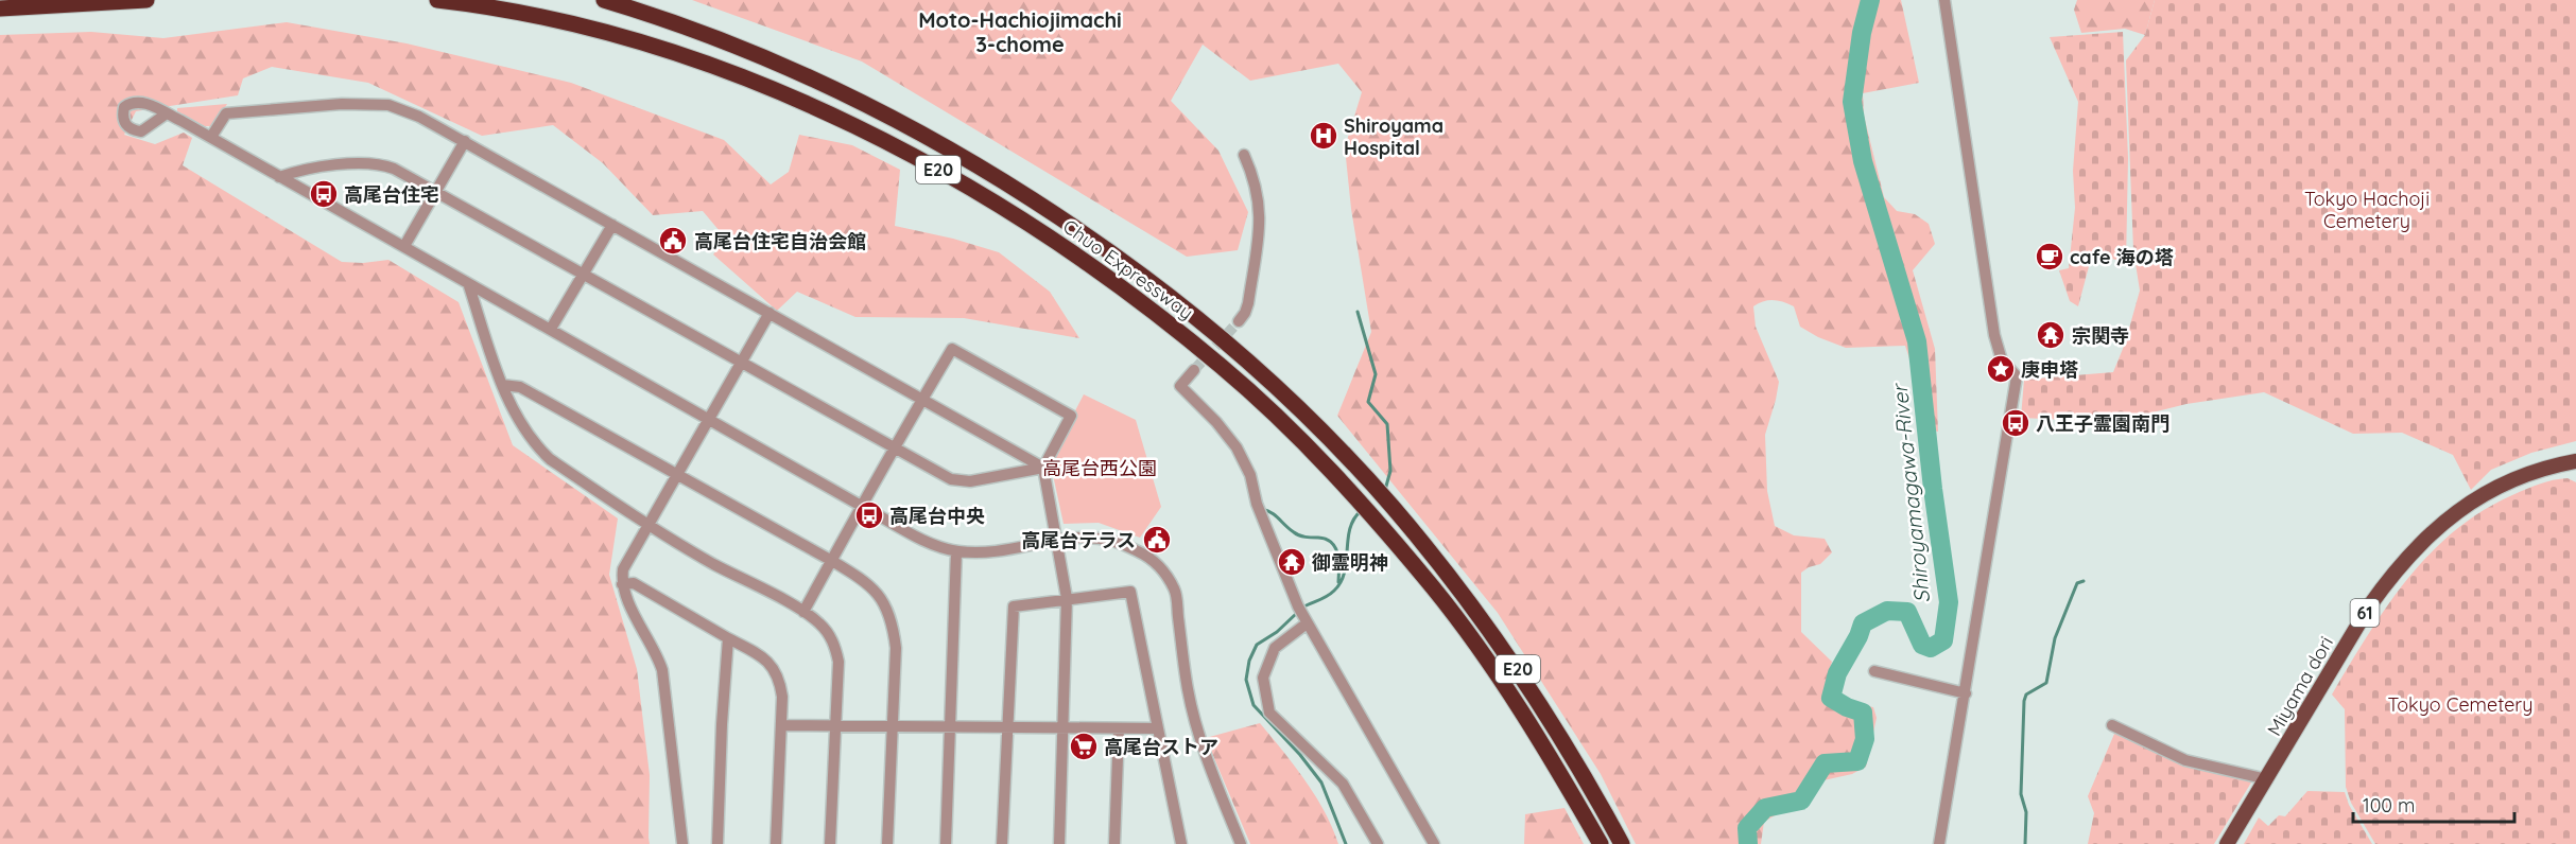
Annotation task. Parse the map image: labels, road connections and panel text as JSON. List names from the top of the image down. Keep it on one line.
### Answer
{"streets":{"highway":["E20","Chuo Expressway"],"main road":["61","Miyama dori"]},"districts":["Moto-Hachiojimachi 3-chome"],"water":["Shiroyamagawa-River"],"parks":["Tokyo Hachoji Cemetery","高尾台西公園","Tokyo Cemetery"],"places":{"hospital":["Shiroyama Hospital"],"bus stop":["高尾台住宅","八王子霊園南門","高尾台中央"],"public building":["高尾台住宅自治会館","高尾台テラス"],"cafe":["cafe 海の塔"],"temple":["宗関寺","御霊明神"],"place":["庚申塔"],"supermarket":["高尾台ストア"]},"scale_bar":"100 m"}
